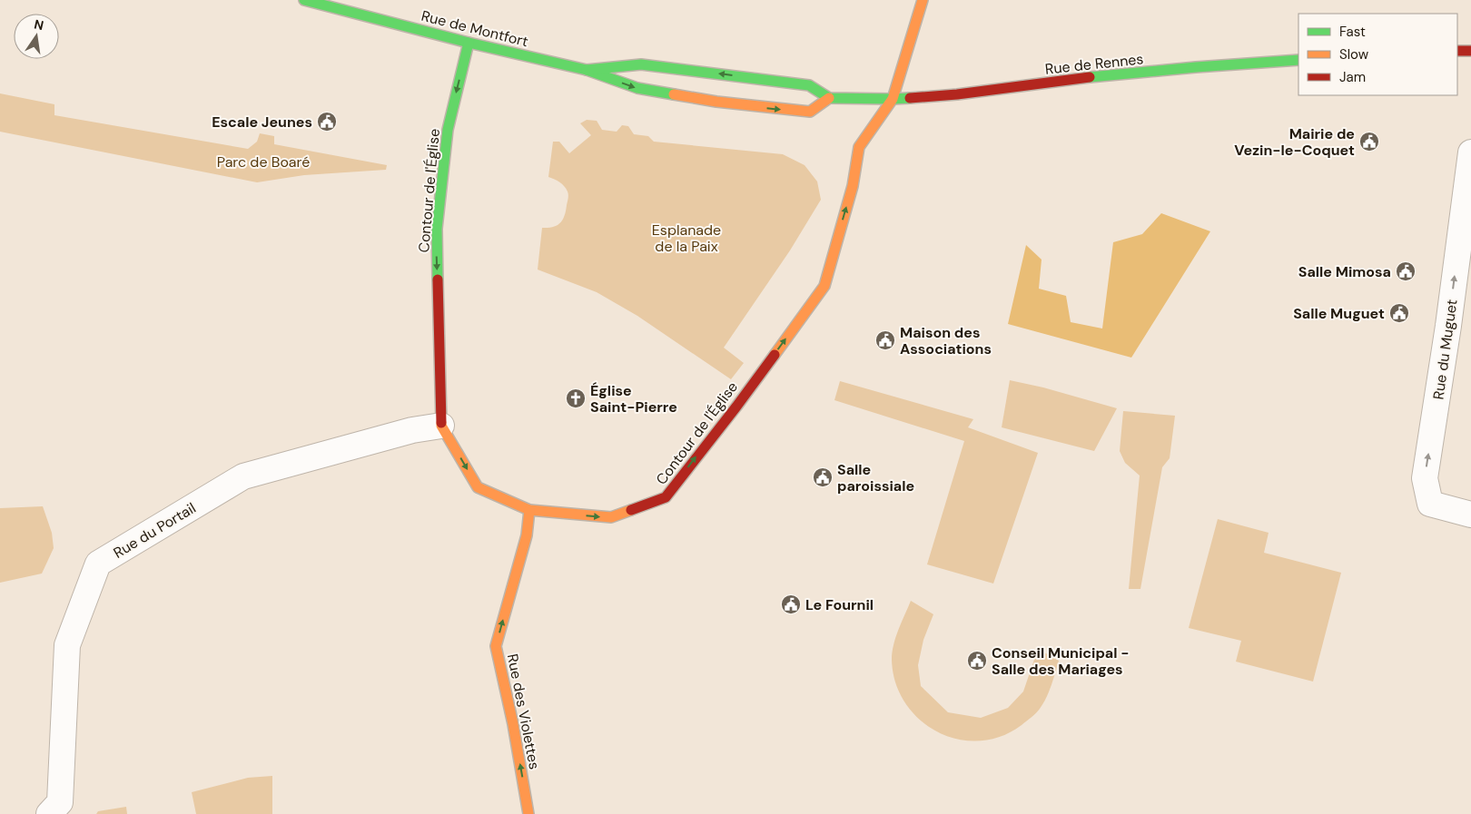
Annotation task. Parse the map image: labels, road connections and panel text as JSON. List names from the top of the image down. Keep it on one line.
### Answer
{"streets":{"street":["Rue de Montfort","Rue de Rennes","Contour de l'Église","Rue du Muguet","Rue du Portail","Rue des Violettes"]},"crossings":[["Rue de Montfort","Contour de l'Église"],["Rue de Rennes","Contour de l'Église"],["Contour de l'Église","Rue du Portail"],["Contour de l'Église","Rue des Violettes"]],"one_way":["Rue du Muguet","Rue des Violettes"],"parks":["Parc de Boaré","Esplanade de la Paix"],"places":{"public building":["Escale Jeunes","Mairie de Vezin-le-Coquet","Salle Mimosa","Salle Muguet","Maison des Associations","Salle paroissiale","Le Fournil","Conseil Municipal - Salle des Mariages"],"church":["Église Saint-Pierre"]},"legend":["Fast","Slow","Jam"],"north":"top"}
